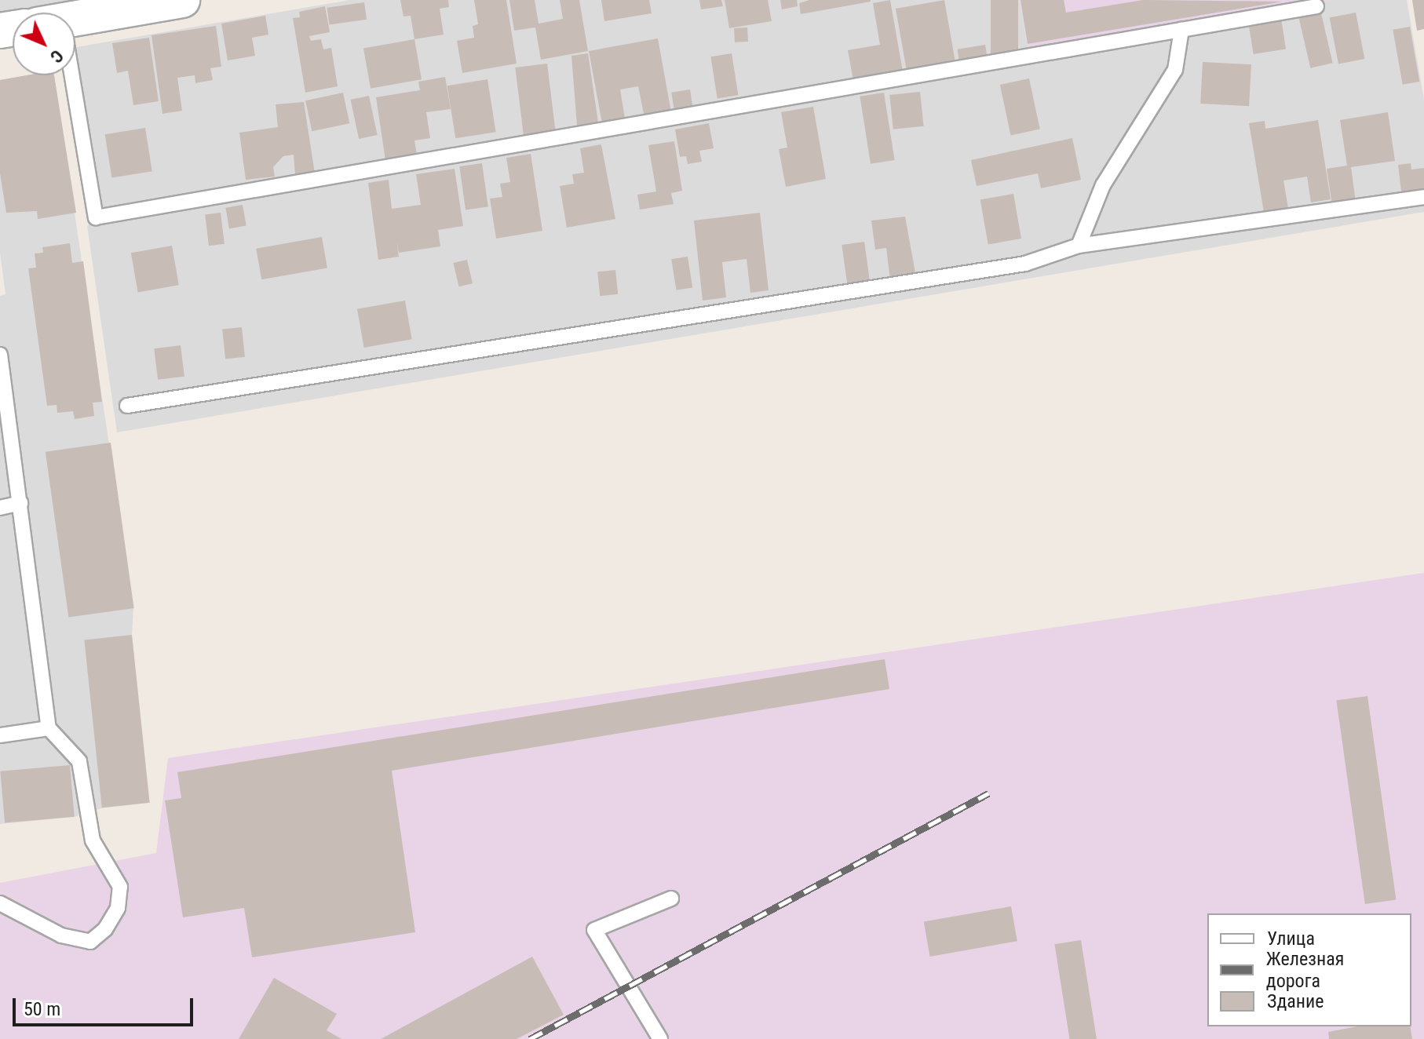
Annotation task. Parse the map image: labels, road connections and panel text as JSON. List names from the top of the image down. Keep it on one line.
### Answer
{"legend":["Улица","Железная дорога","Здание"],"scale_bar":"50 m","north":"bottom right"}
